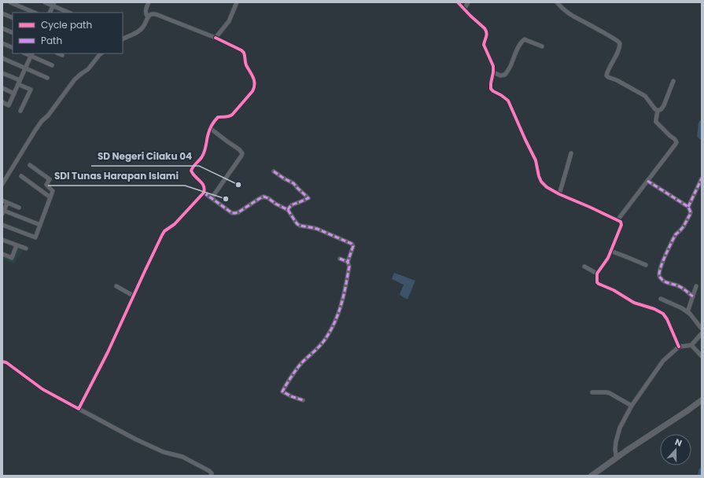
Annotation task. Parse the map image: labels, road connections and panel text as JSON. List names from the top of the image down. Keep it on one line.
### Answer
{"places":["SD Negeri Cilaku 04","SDI Tunas Harapan Islami"],"legend":["Cycle path","Path"],"north":"top"}
